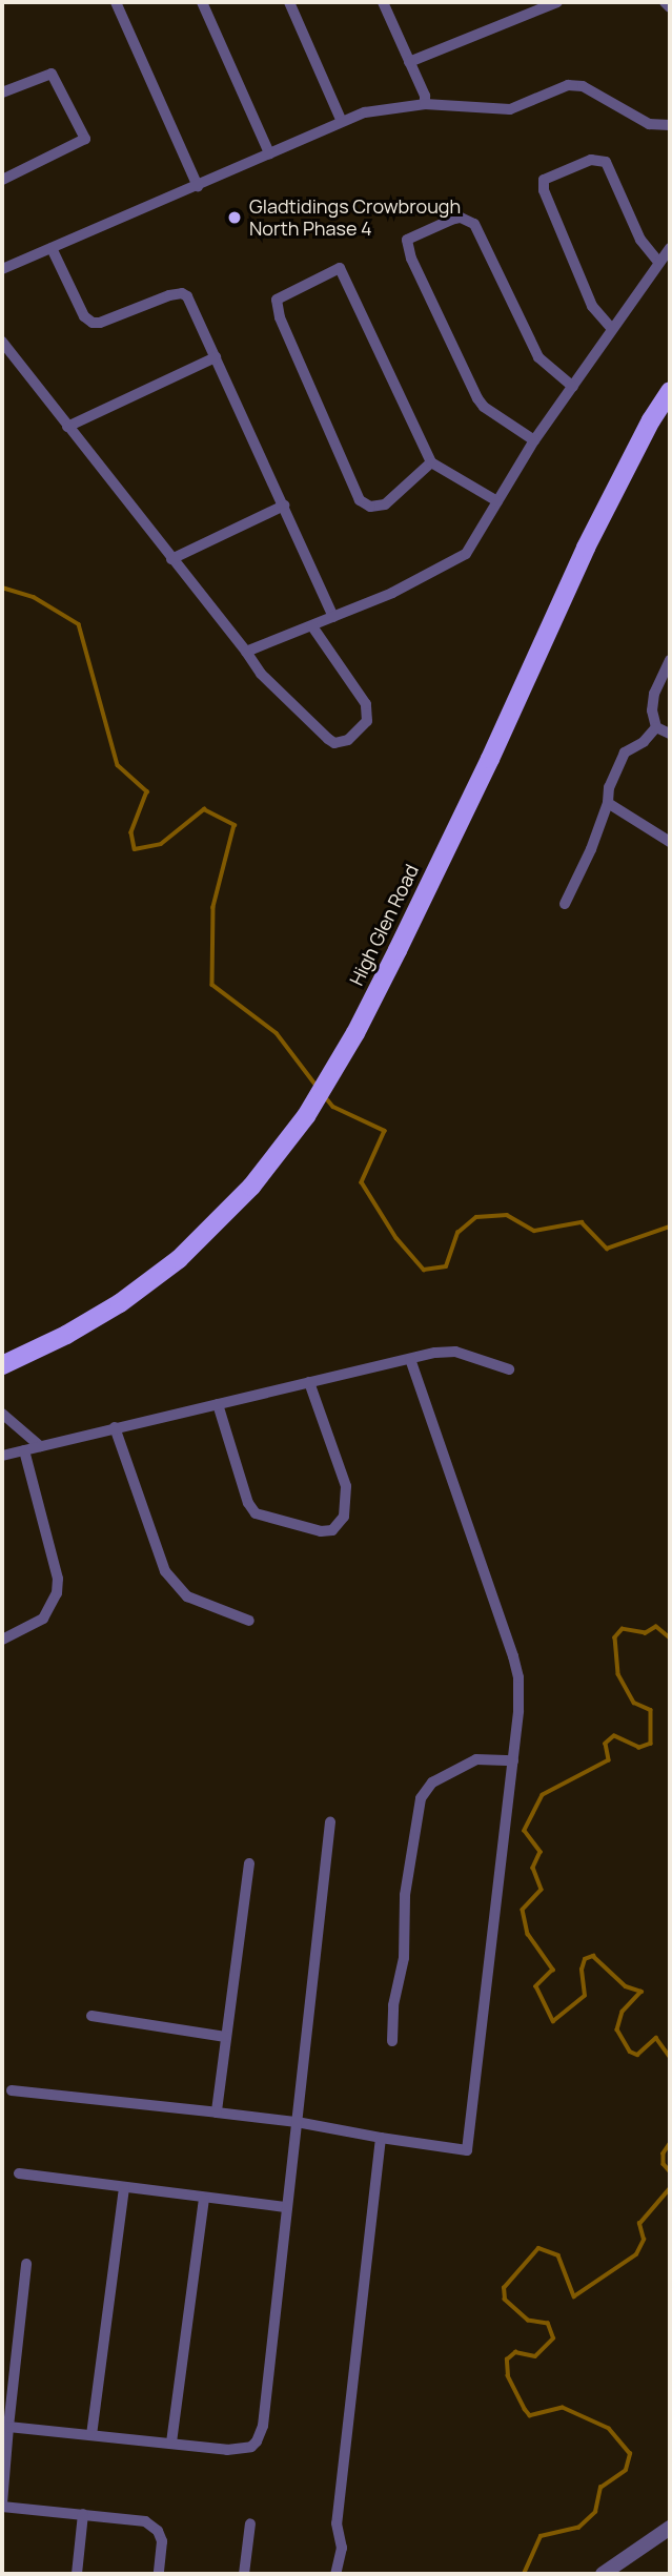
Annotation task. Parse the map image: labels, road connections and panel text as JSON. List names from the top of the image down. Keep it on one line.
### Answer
{"streets":{"main road":["High Glen Road"]},"places":["Gladtidings Crowbrough North Phase 4"]}
